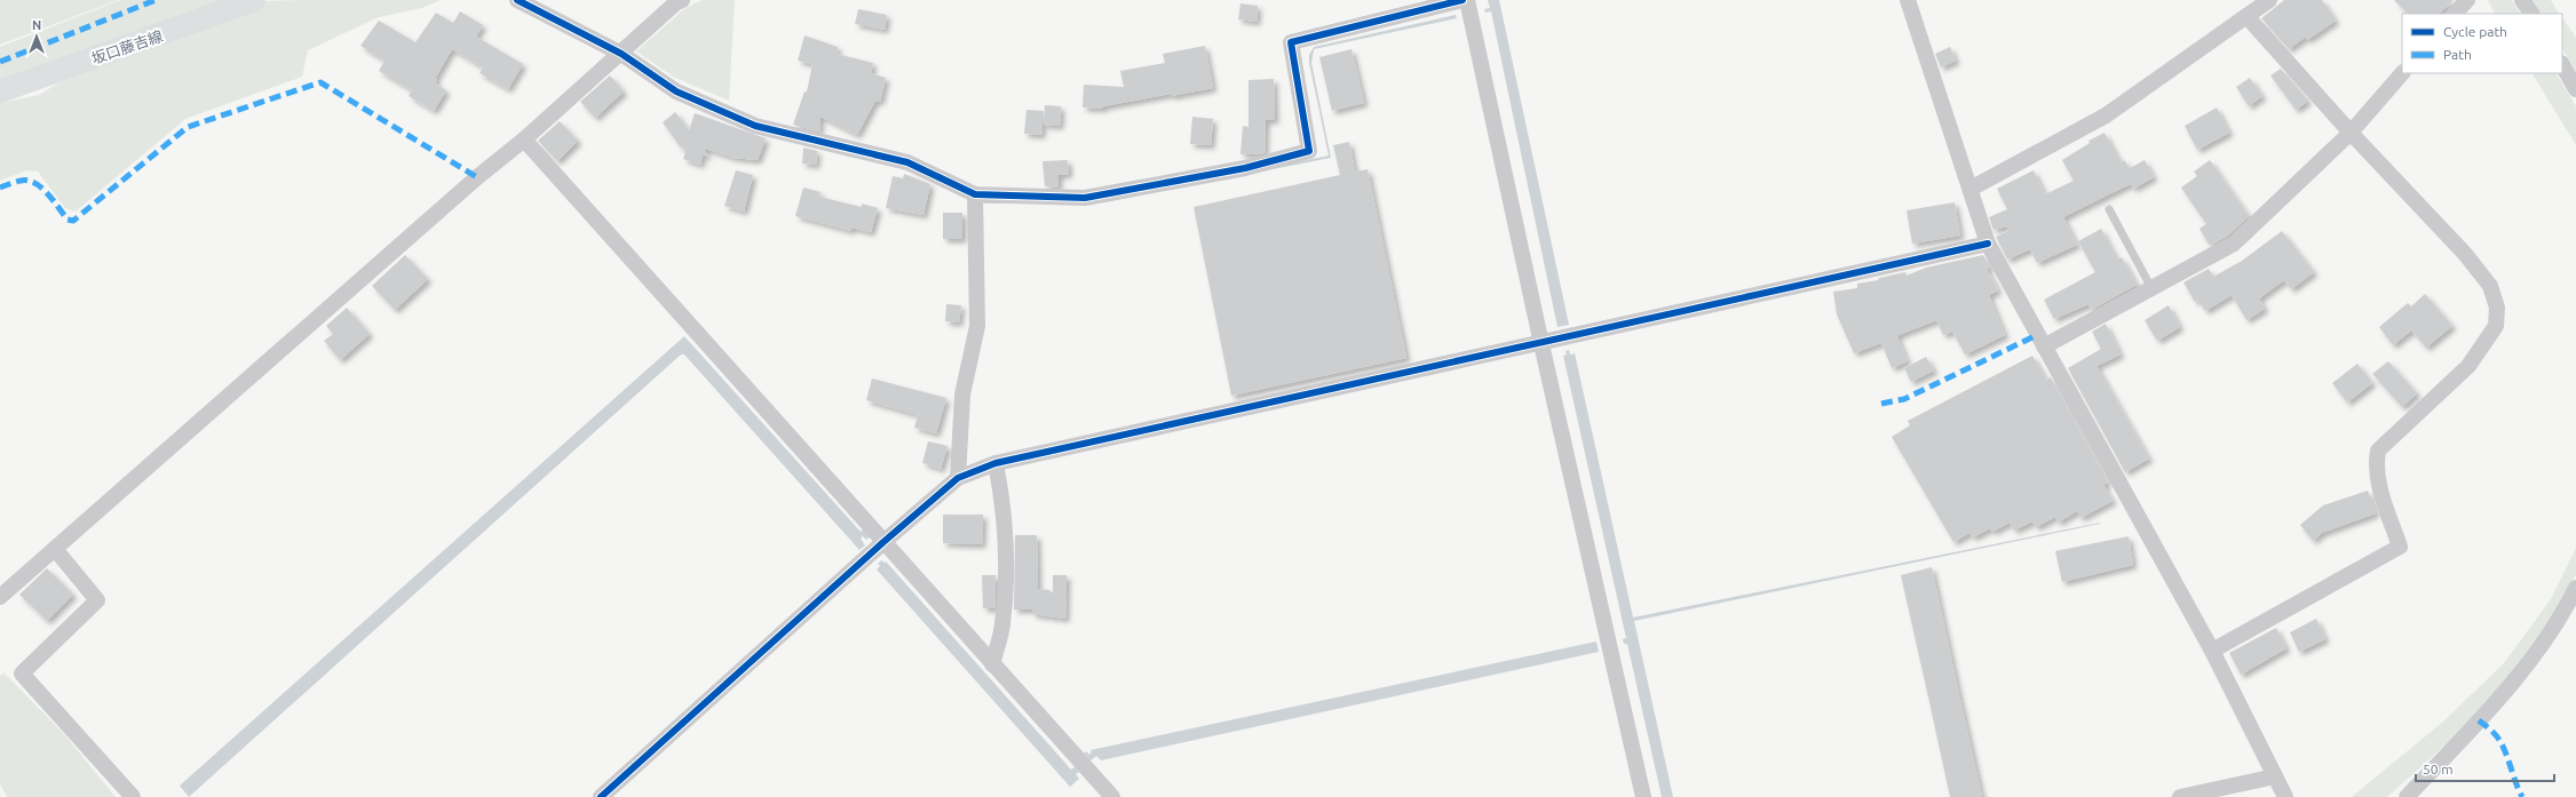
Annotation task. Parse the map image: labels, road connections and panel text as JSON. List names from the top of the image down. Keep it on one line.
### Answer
{"streets":{"main road":["坂口藤吉線"]},"legend":["Cycle path","Path"],"scale_bar":"50 m","north":"top"}
